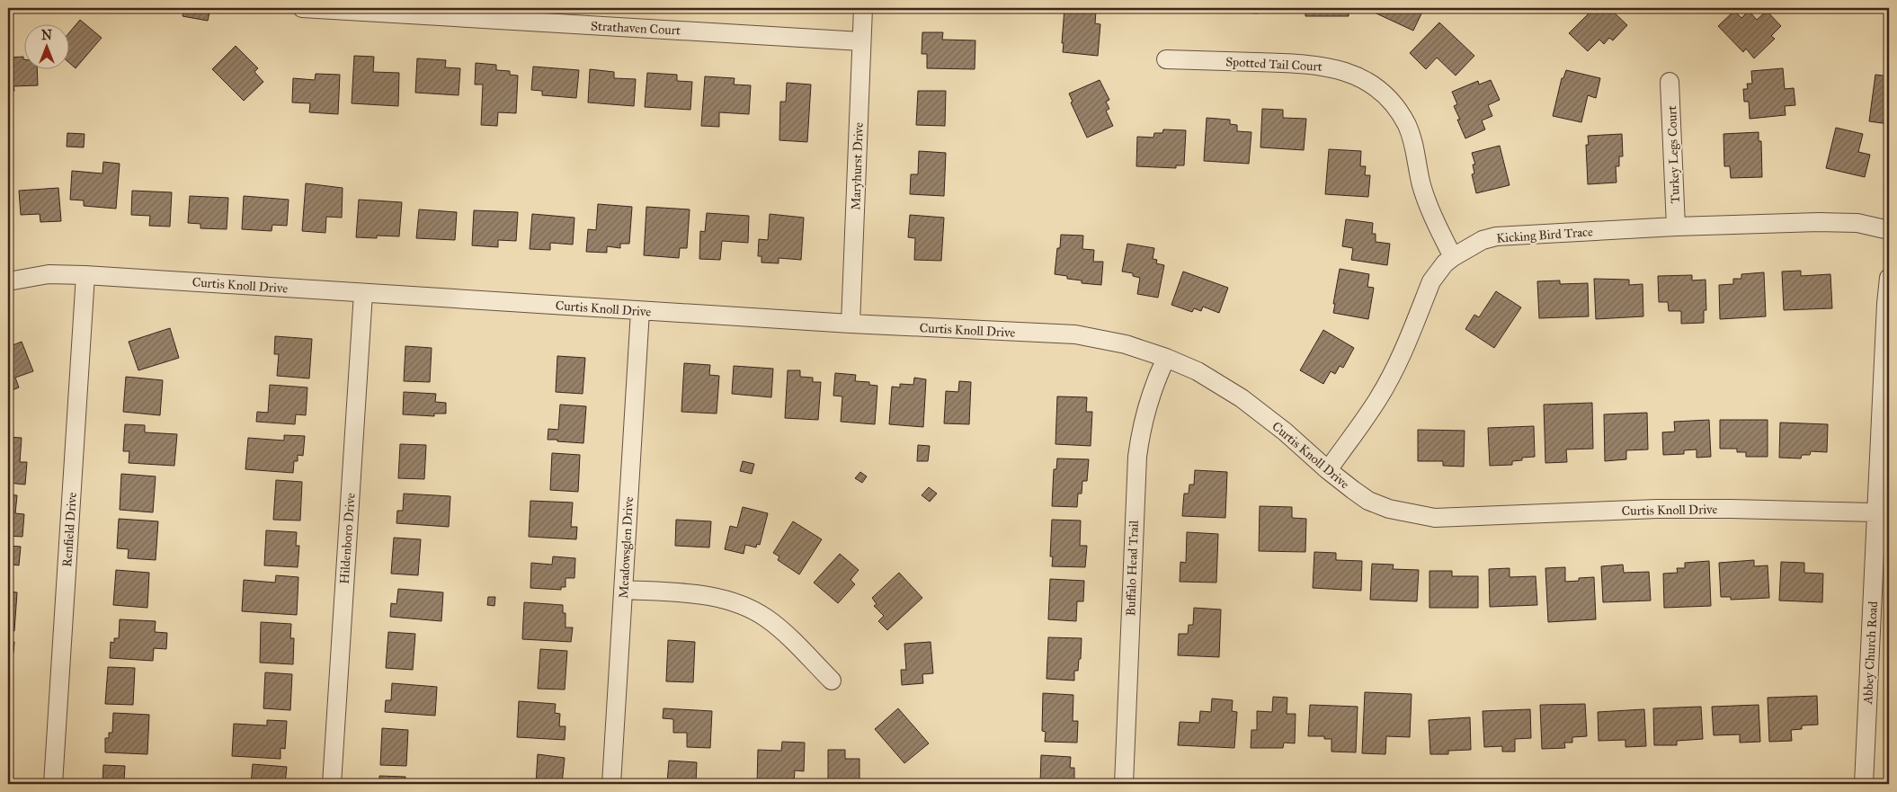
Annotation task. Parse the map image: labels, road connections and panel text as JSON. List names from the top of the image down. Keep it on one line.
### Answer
{"streets":{"street":["Strathaven Court","Spotted Tail Court","Turkey Legs Court","Maryhurst Drive","Kicking Bird Trace","Curtis Knoll Drive","Renfield Drive","Hildenboro Drive","Meadowsglen Drive","Buffalo Head Trail","Abbey Church Road"]},"crossings":[["Strathaven Court","Maryhurst Drive"],["Spotted Tail Court","Kicking Bird Trace"],["Turkey Legs Court","Kicking Bird Trace"],["Maryhurst Drive","Curtis Knoll Drive"],["Kicking Bird Trace","Curtis Knoll Drive"],["Curtis Knoll Drive","Renfield Drive"],["Curtis Knoll Drive","Hildenboro Drive"],["Curtis Knoll Drive","Meadowsglen Drive"],["Curtis Knoll Drive","Buffalo Head Trail"],["Curtis Knoll Drive","Abbey Church Road"]],"north":"top"}
